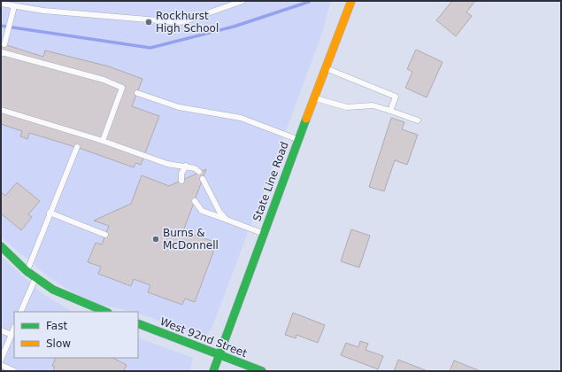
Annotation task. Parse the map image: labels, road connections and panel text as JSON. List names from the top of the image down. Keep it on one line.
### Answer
{"streets":{"main road":["State Line Road","West 92nd Street"]},"crossings":[["State Line Road","West 92nd Street"]],"places":["Rockhurst High School","Burns & McDonnell"],"legend":["Fast","Slow"]}
